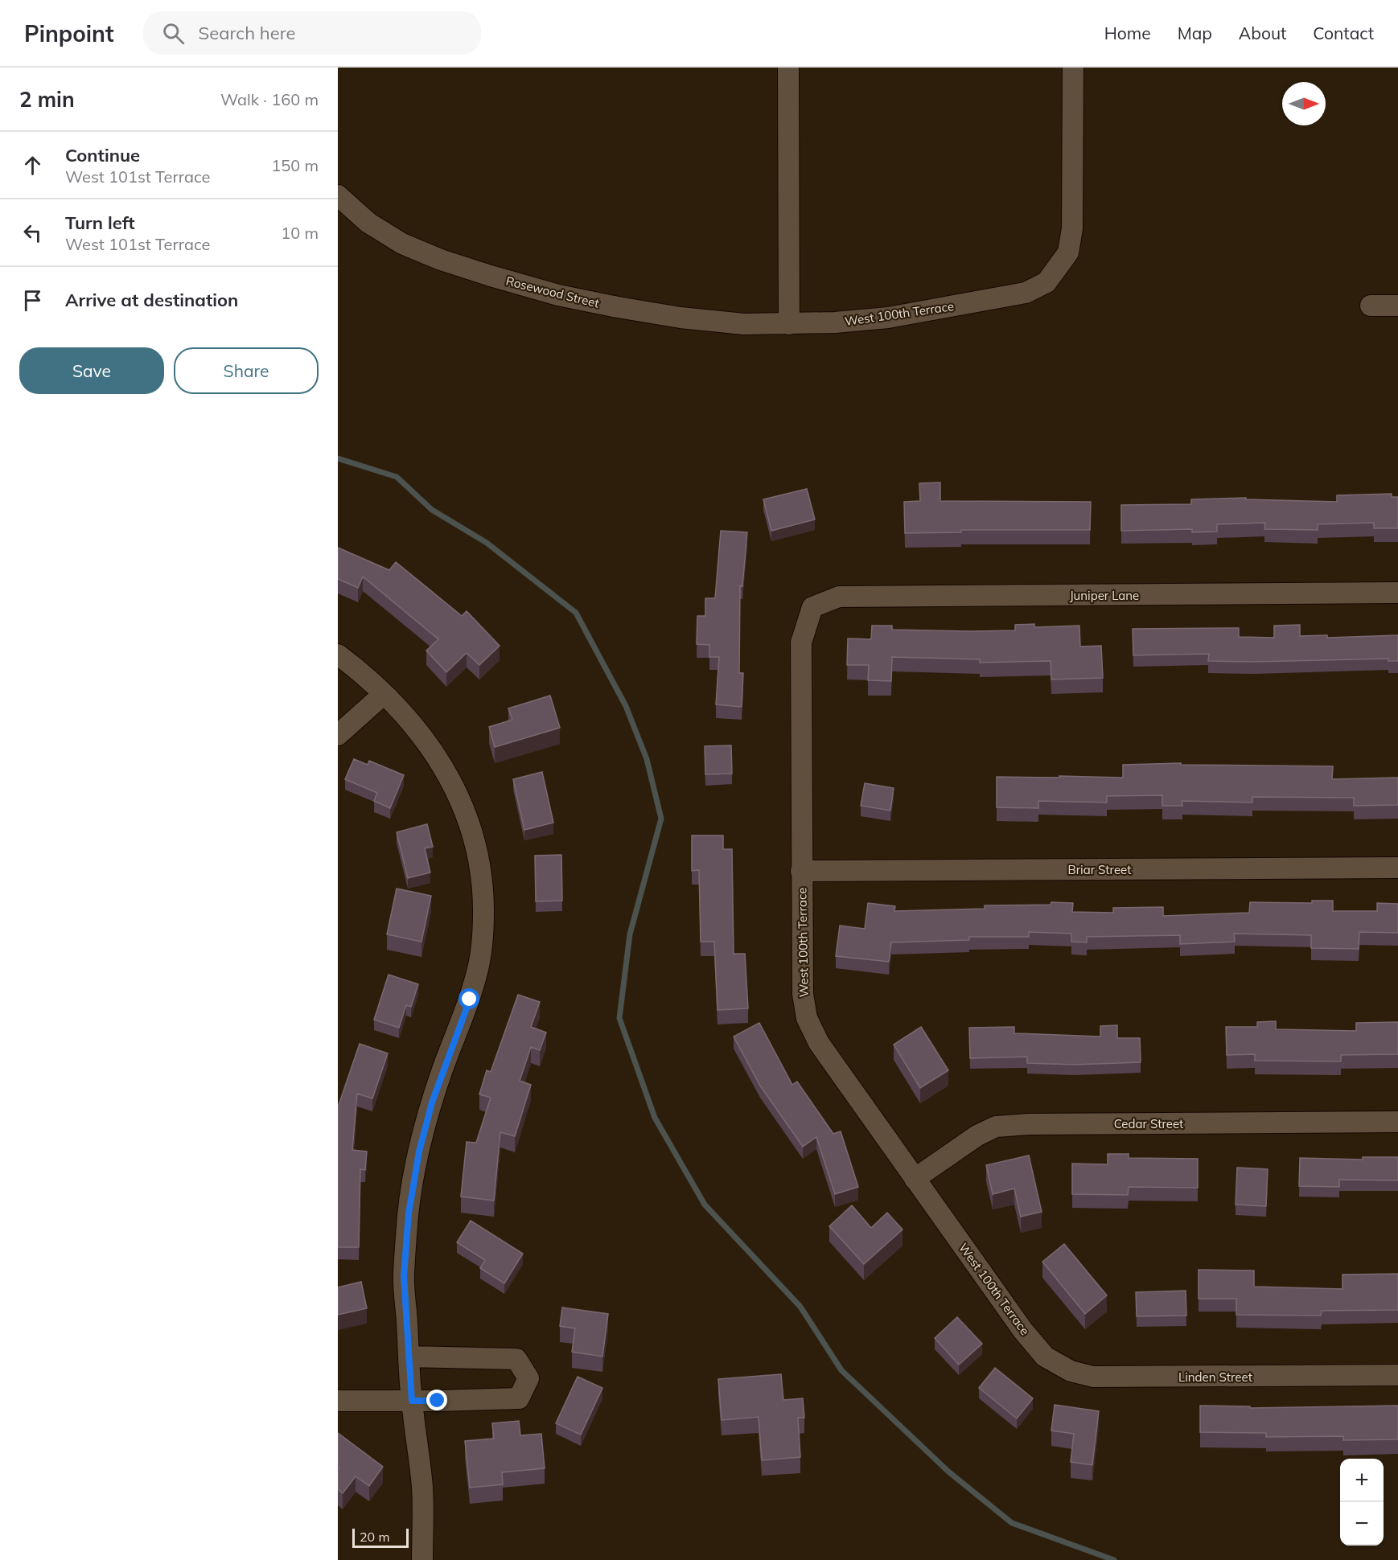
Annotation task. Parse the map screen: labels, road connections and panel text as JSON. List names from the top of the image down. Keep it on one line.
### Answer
{"streets":{"street":["Rosewood Street","West 100th Terrace","Juniper Lane","Briar Street","Cedar Street","Linden Street"]},"crossings":[["Rosewood Street","West 100th Terrace"],["West 100th Terrace","Juniper Lane"],["West 100th Terrace","Briar Street"],["West 100th Terrace","Cedar Street"],["West 100th Terrace","Linden Street"]],"scale_bar":"20 m","north":"right","page":{"header":"Pinpoint","search":"Search here","nav":["Home","Map","About","Contact"],"heading":["2 min","Walk · 160 m"],"list":[["Continue","West 101st Terrace","150 m"],["Turn left","West 101st Terrace","10 m"],"Arrive at destination"],"buttons":["Save","Share"],"map_buttons":["+","−"],"scale":"20 m"}}
